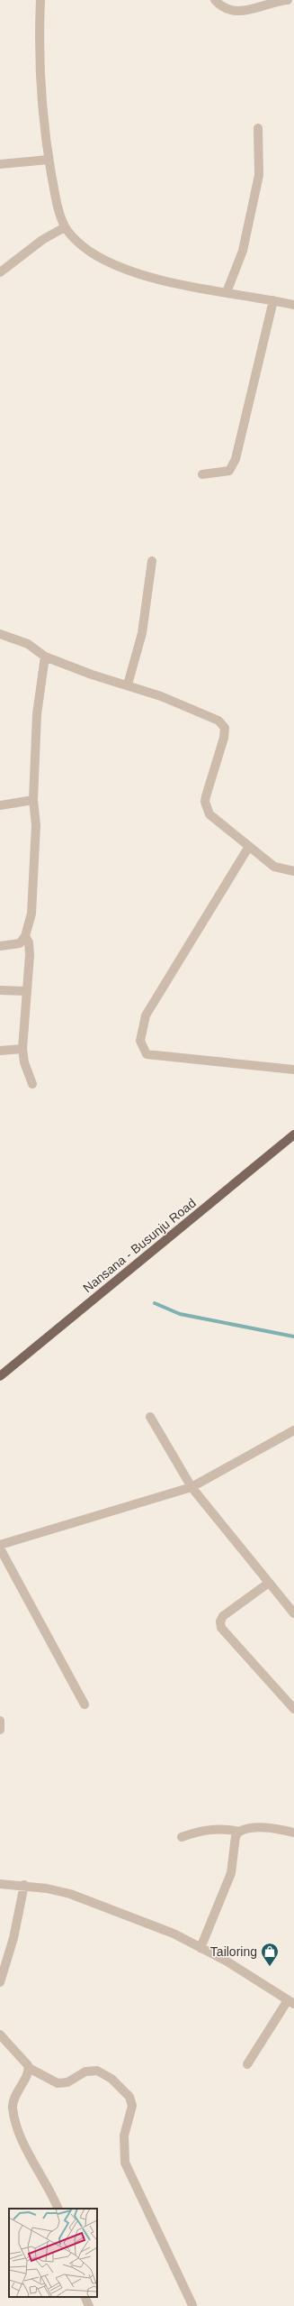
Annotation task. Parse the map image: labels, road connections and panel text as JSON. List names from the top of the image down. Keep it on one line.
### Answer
{"streets":{"main road":["Nansana - Busunju Road"]},"places":{"shop":["Tailoring"]}}
